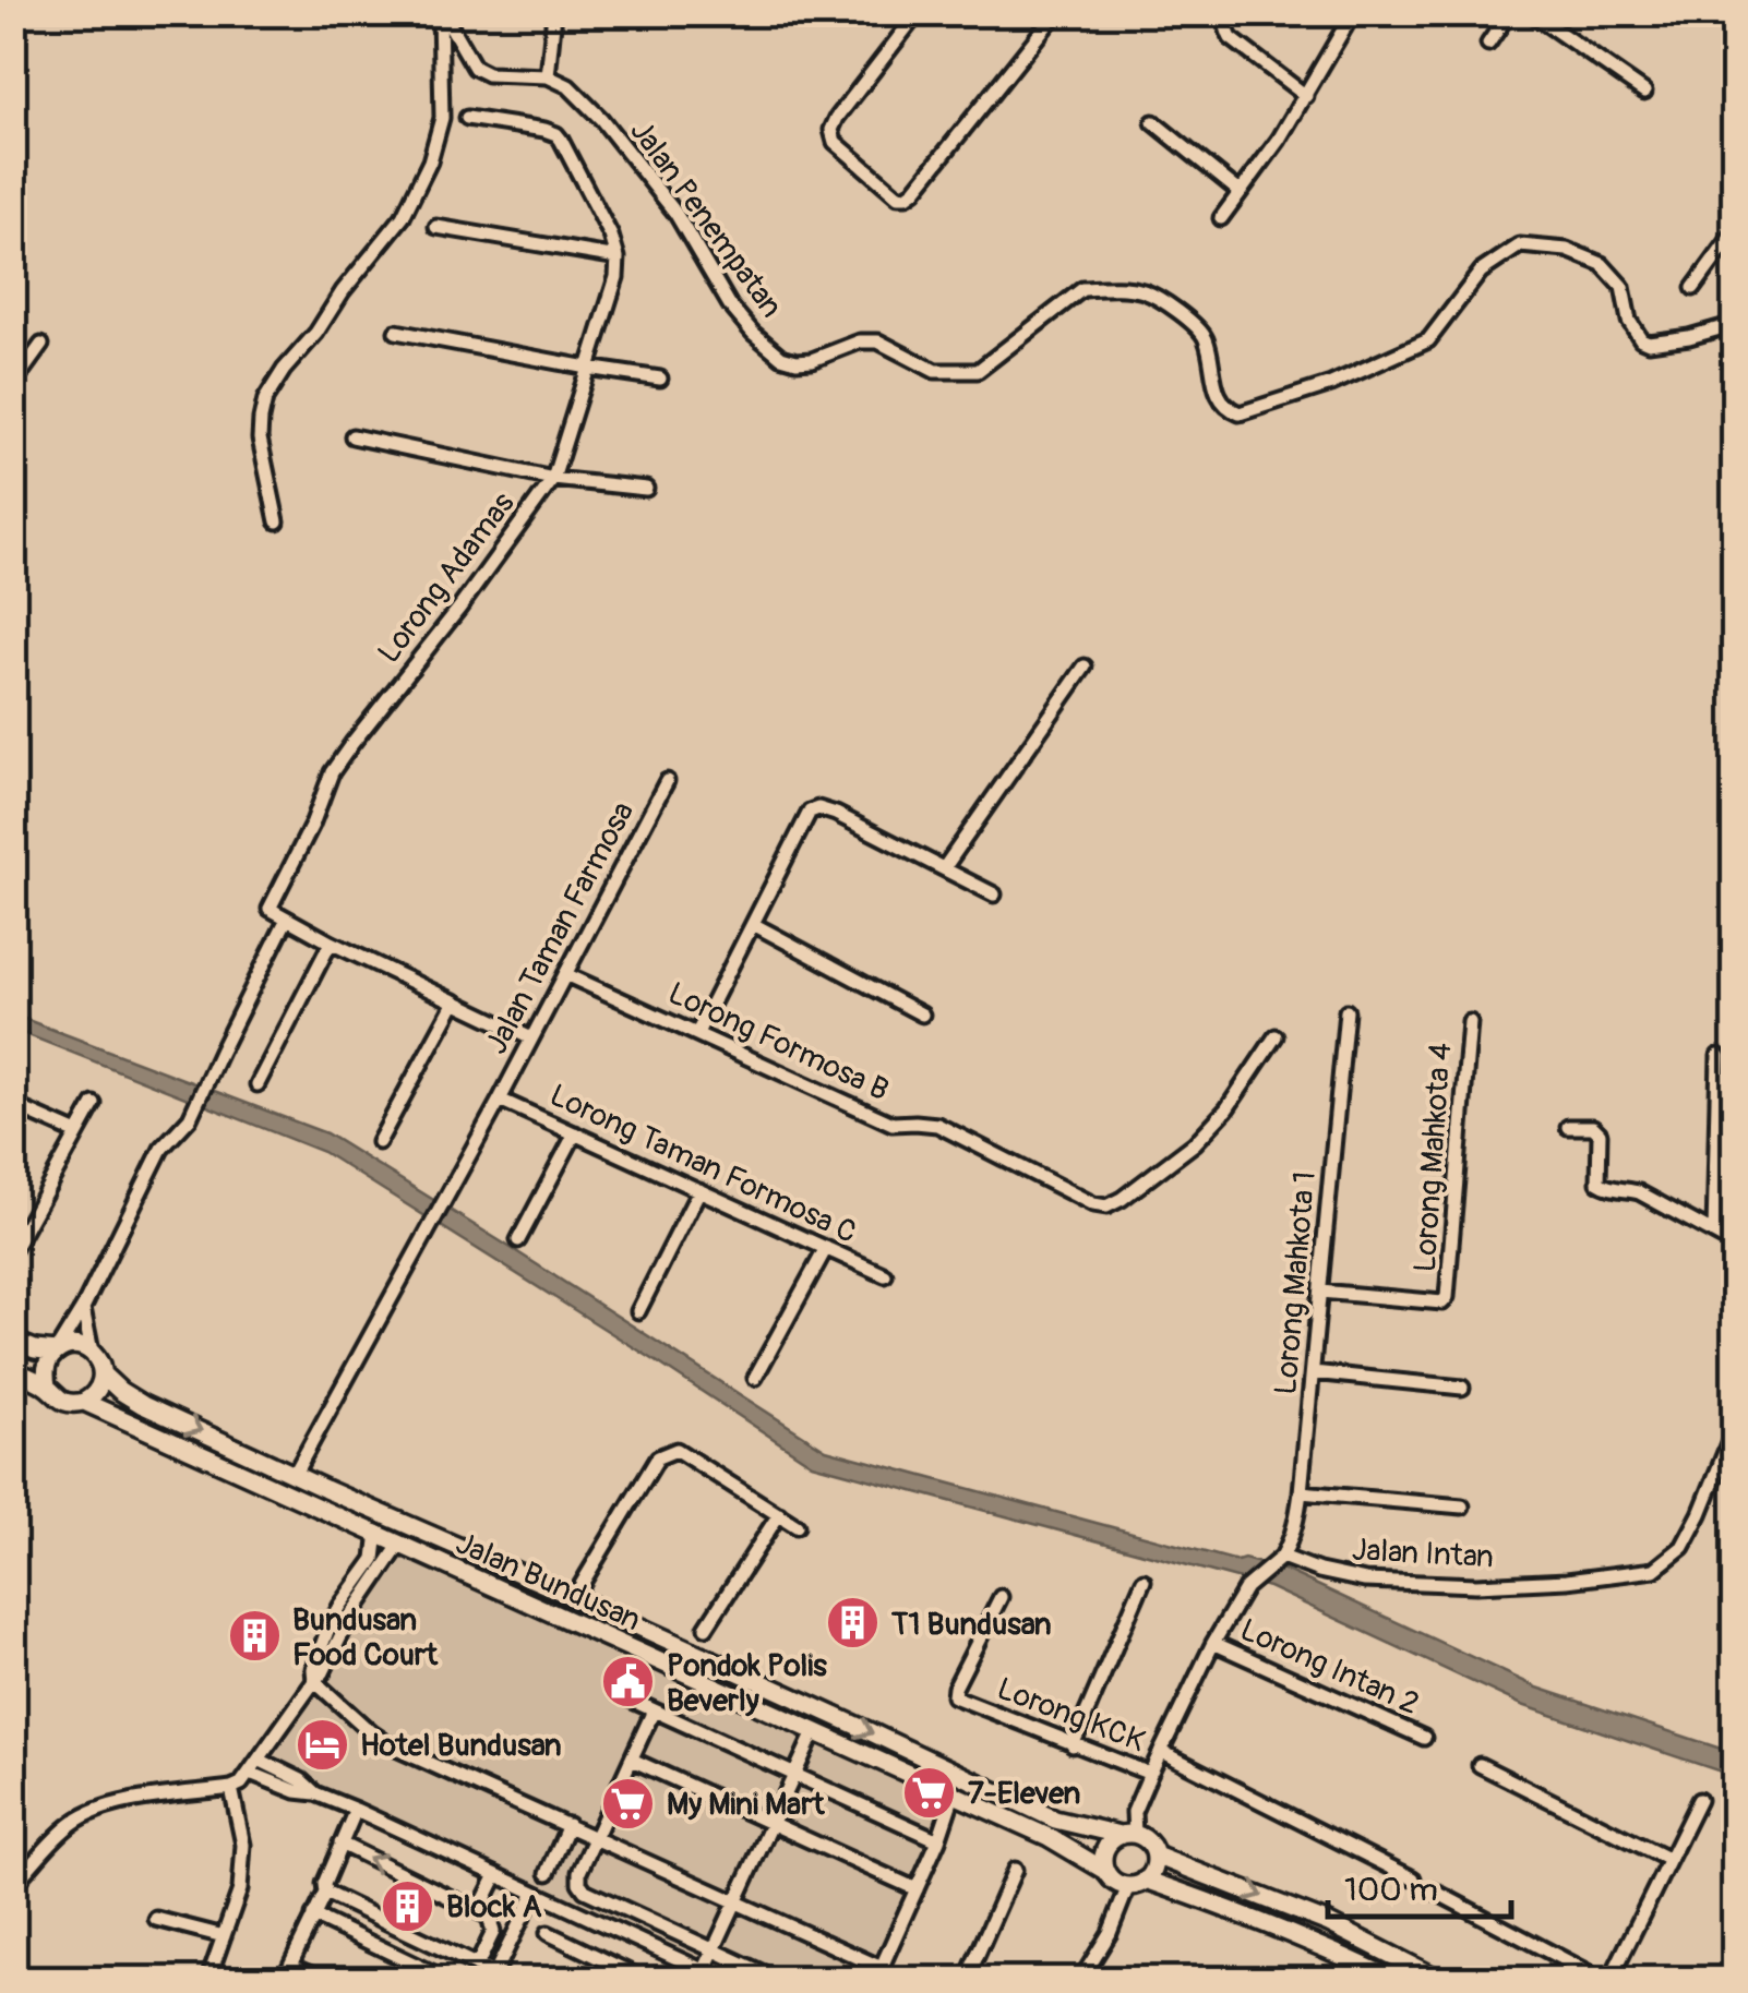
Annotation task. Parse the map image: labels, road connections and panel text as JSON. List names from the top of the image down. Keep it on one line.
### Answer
{"streets":{"main road":["Jalan Bundusan"],"street":["Jalan Penempatan","Lorong Adamas","Jalan Taman Farmosa","Lorong Formosa B","Lorong Mahkota 4","Lorong Taman Formosa C","Lorong Mahkota 1","Jalan Intan","Lorong Intan 2","Lorong KCK"]},"crossings":[["Jalan Taman Farmosa","Lorong Formosa B"],["Jalan Taman Farmosa","Lorong Taman Formosa C"],["Jalan Taman Farmosa","Jalan Bundusan"],["Lorong Mahkota 4","Lorong Mahkota 1"],["Lorong Mahkota 1","Jalan Intan"]],"places":{"building":["T1 Bundusan","Bundusan Food Court","Block A"],"public building":["Pondok Polis Beverly"],"hotel":["Hotel Bundusan"],"supermarket":["7-Eleven","My Mini Mart"]},"scale_bar":"100 m"}
